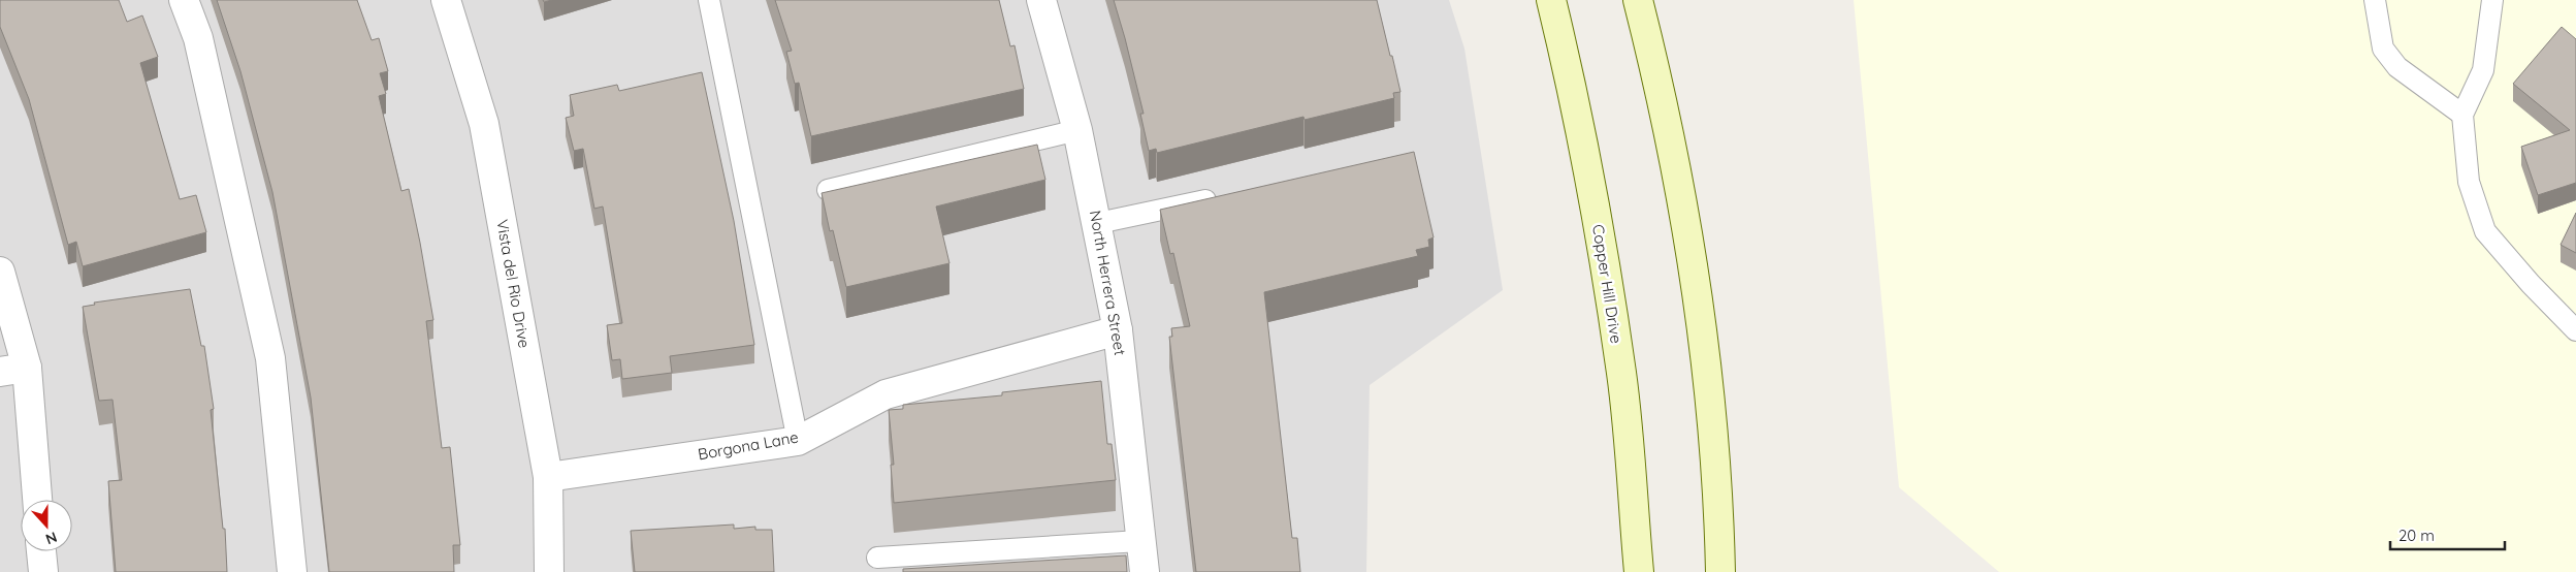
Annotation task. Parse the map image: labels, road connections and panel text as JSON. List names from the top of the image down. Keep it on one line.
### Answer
{"streets":{"main road":["Copper Hill Drive"],"street":["North Herrera Street","Vista del Rio Drive","Borgona Lane"]},"crossings":[["North Herrera Street","Borgona Lane"],["Vista del Rio Drive","Borgona Lane"]],"scale_bar":"20 m","north":"bottom"}
